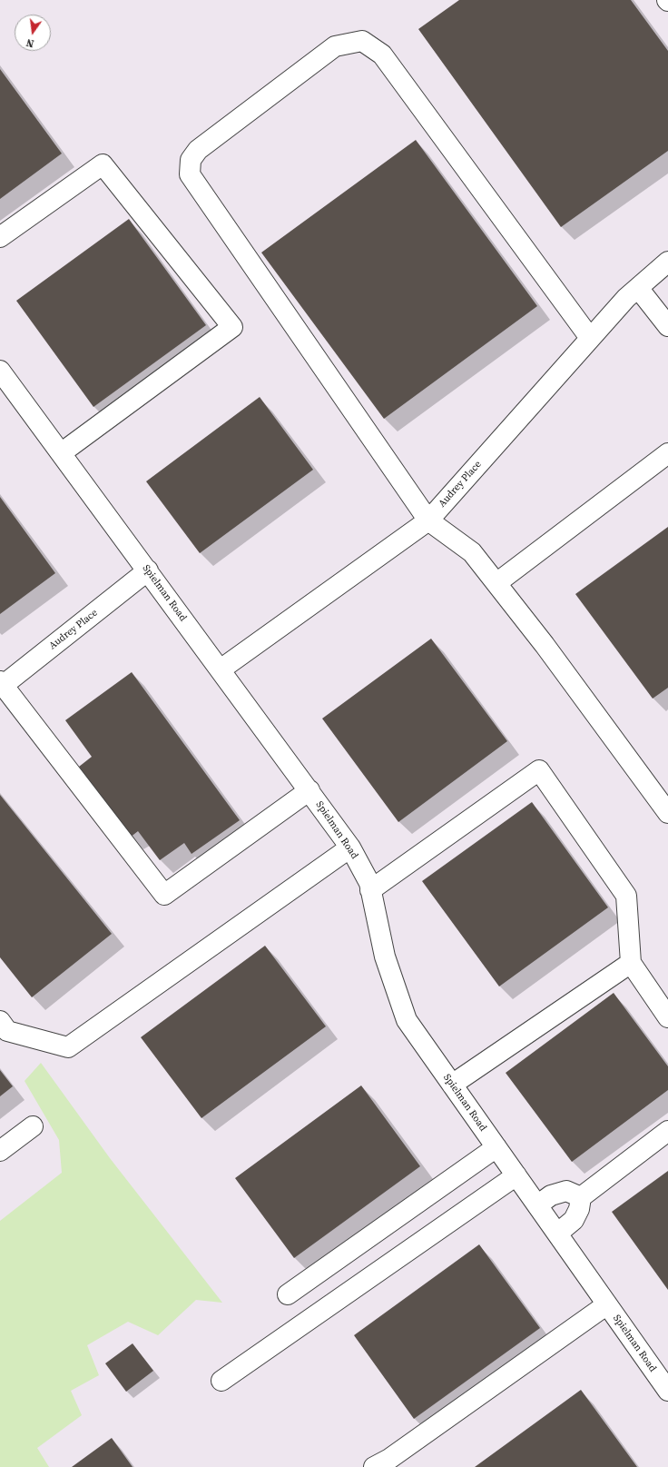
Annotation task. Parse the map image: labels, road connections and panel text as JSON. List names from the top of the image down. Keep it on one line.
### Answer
{"streets":{"street":["Audrey Place","Spielman Road"]},"crossings":[["Audrey Place","Spielman Road"]],"north":"bottom"}
